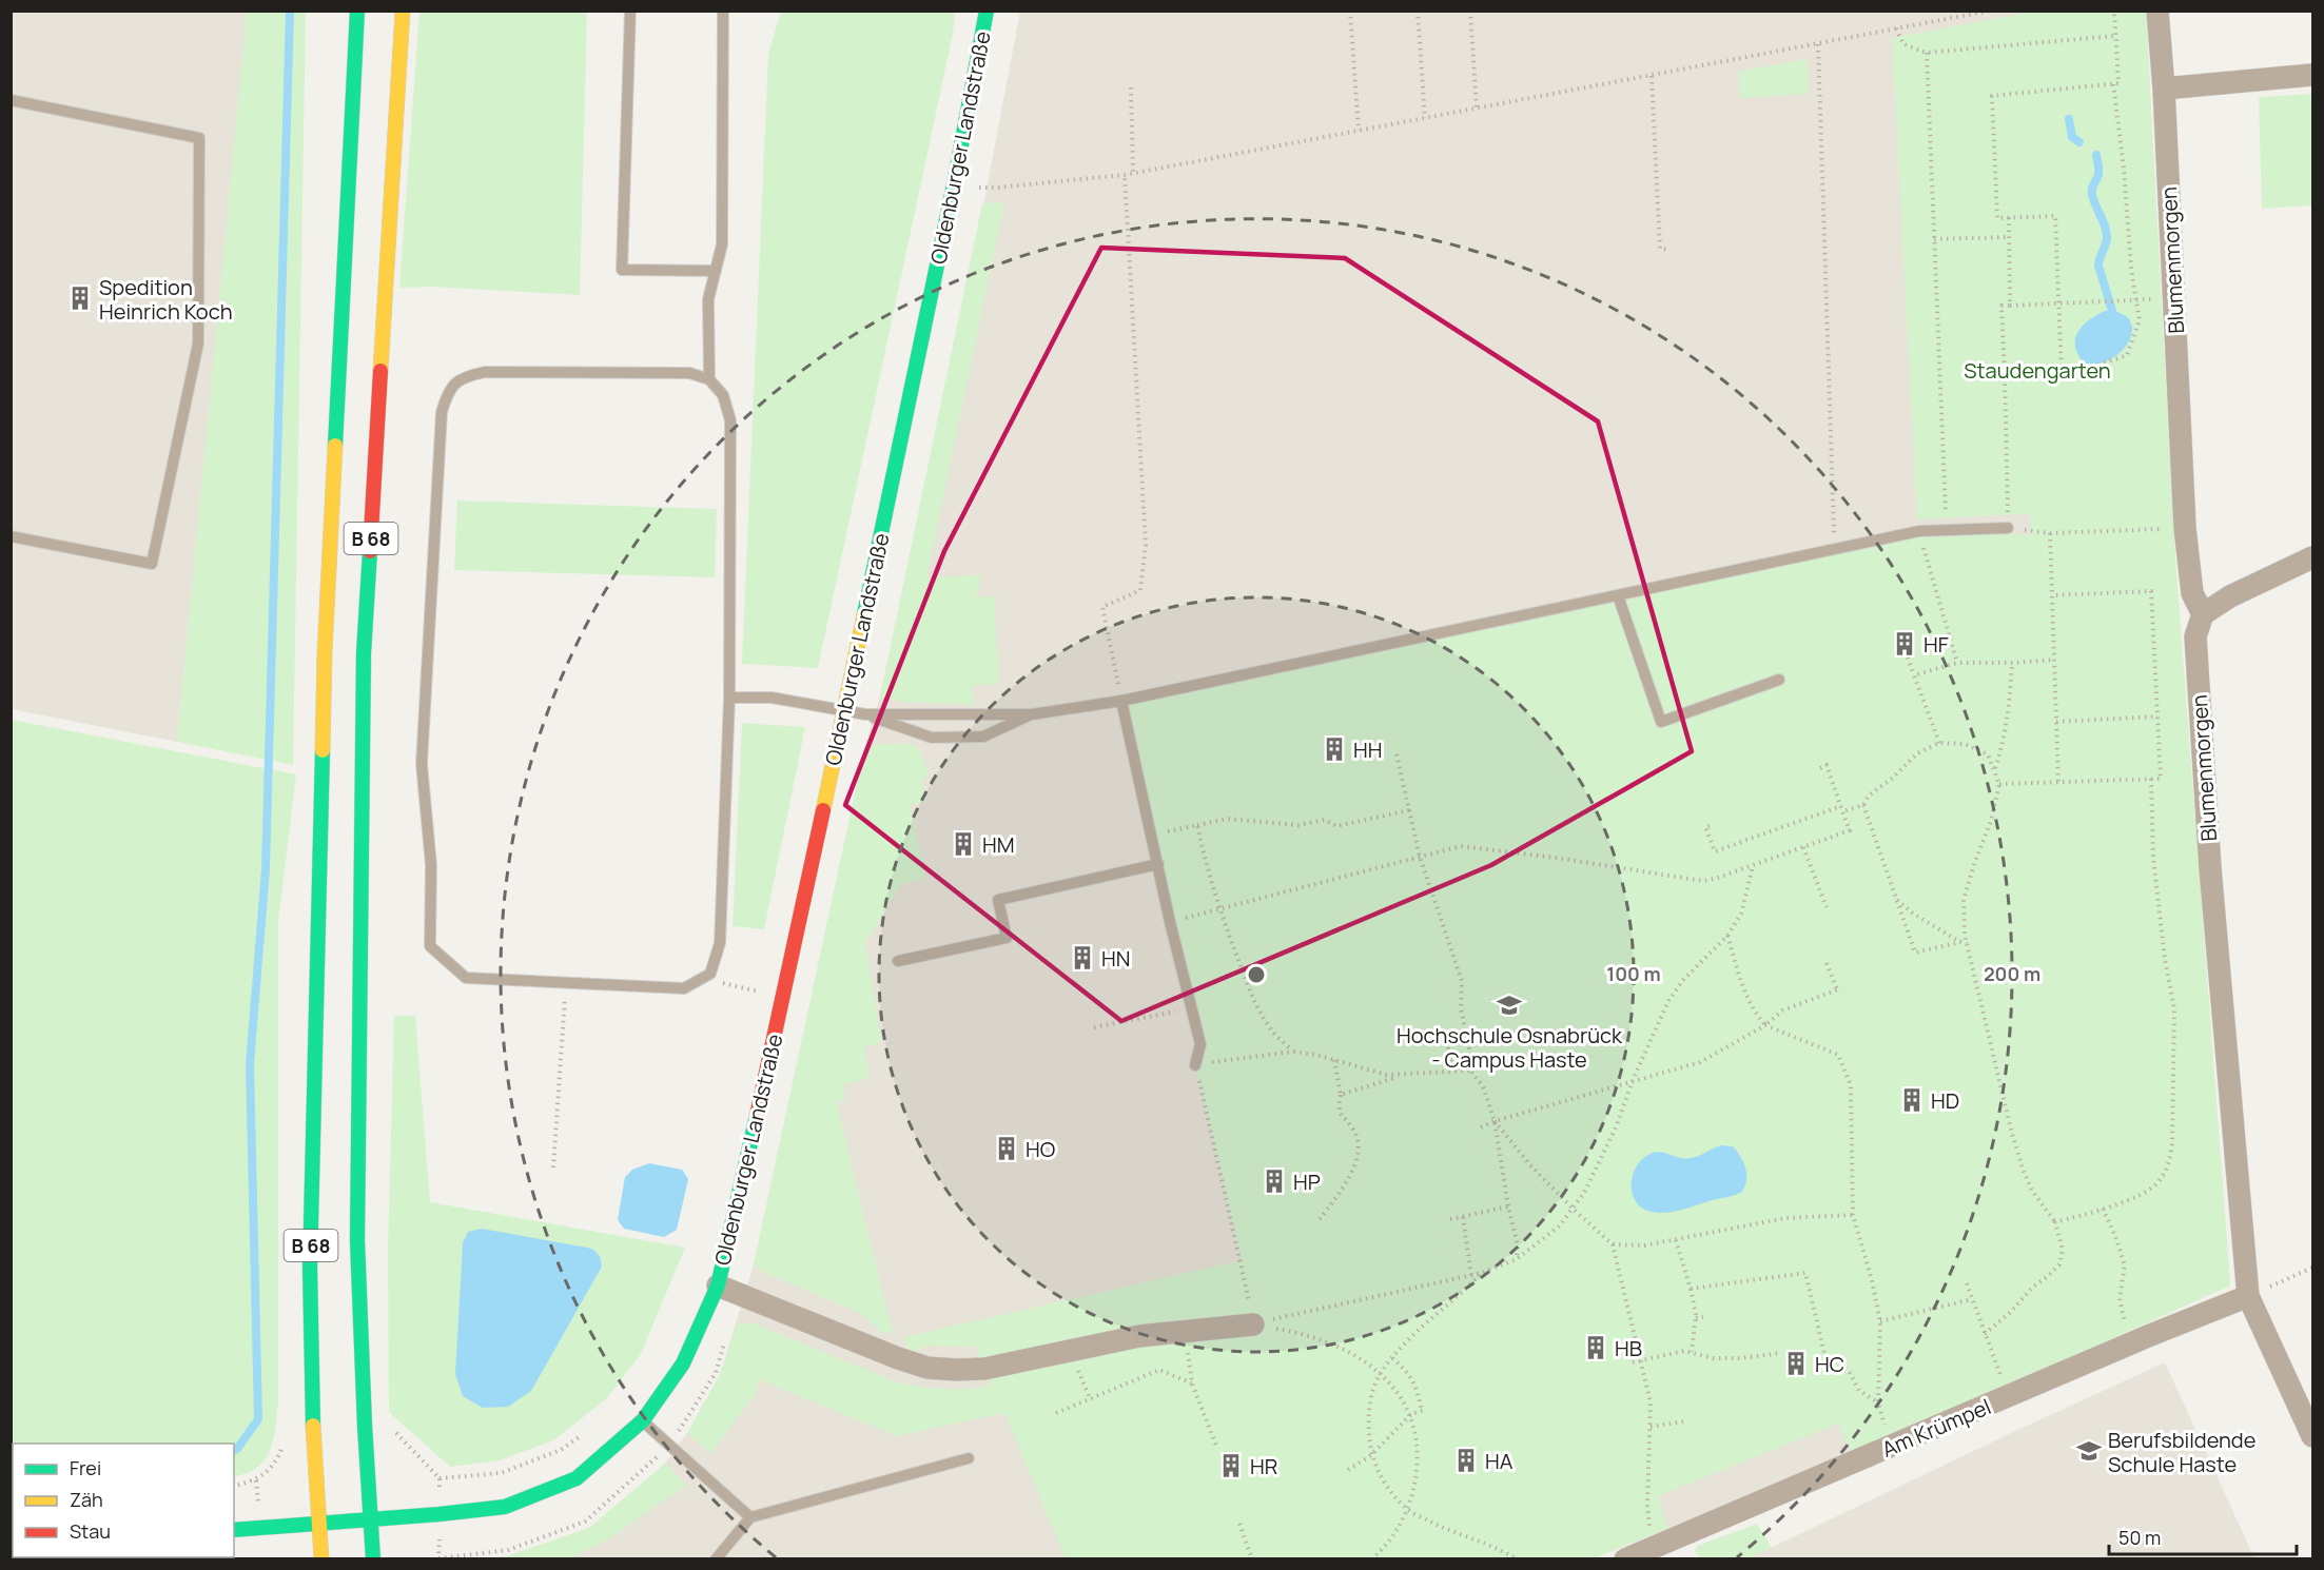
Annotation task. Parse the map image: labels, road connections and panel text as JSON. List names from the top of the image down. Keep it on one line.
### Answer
{"streets":{"main road":["Oldenburger Landstraße","B 68"],"street":["Blumenmorgen","Am Krümpel"]},"crossings":[["Oldenburger Landstraße","B 68"],["Blumenmorgen","Am Krümpel"]],"parks":["Staudengarten"],"places":{"building":["Spedition Heinrich Koch","HF","HH","HM","HN","HD","HO","HP","HB","HC","HA","HR"],"school or university":["Hochschule Osnabrück - Campus Haste","Berufsbildende Schule Haste"]},"legend":["Frei","Zäh","Stau"],"scale_bar":"50 m","rings":["100 m","200 m"]}
